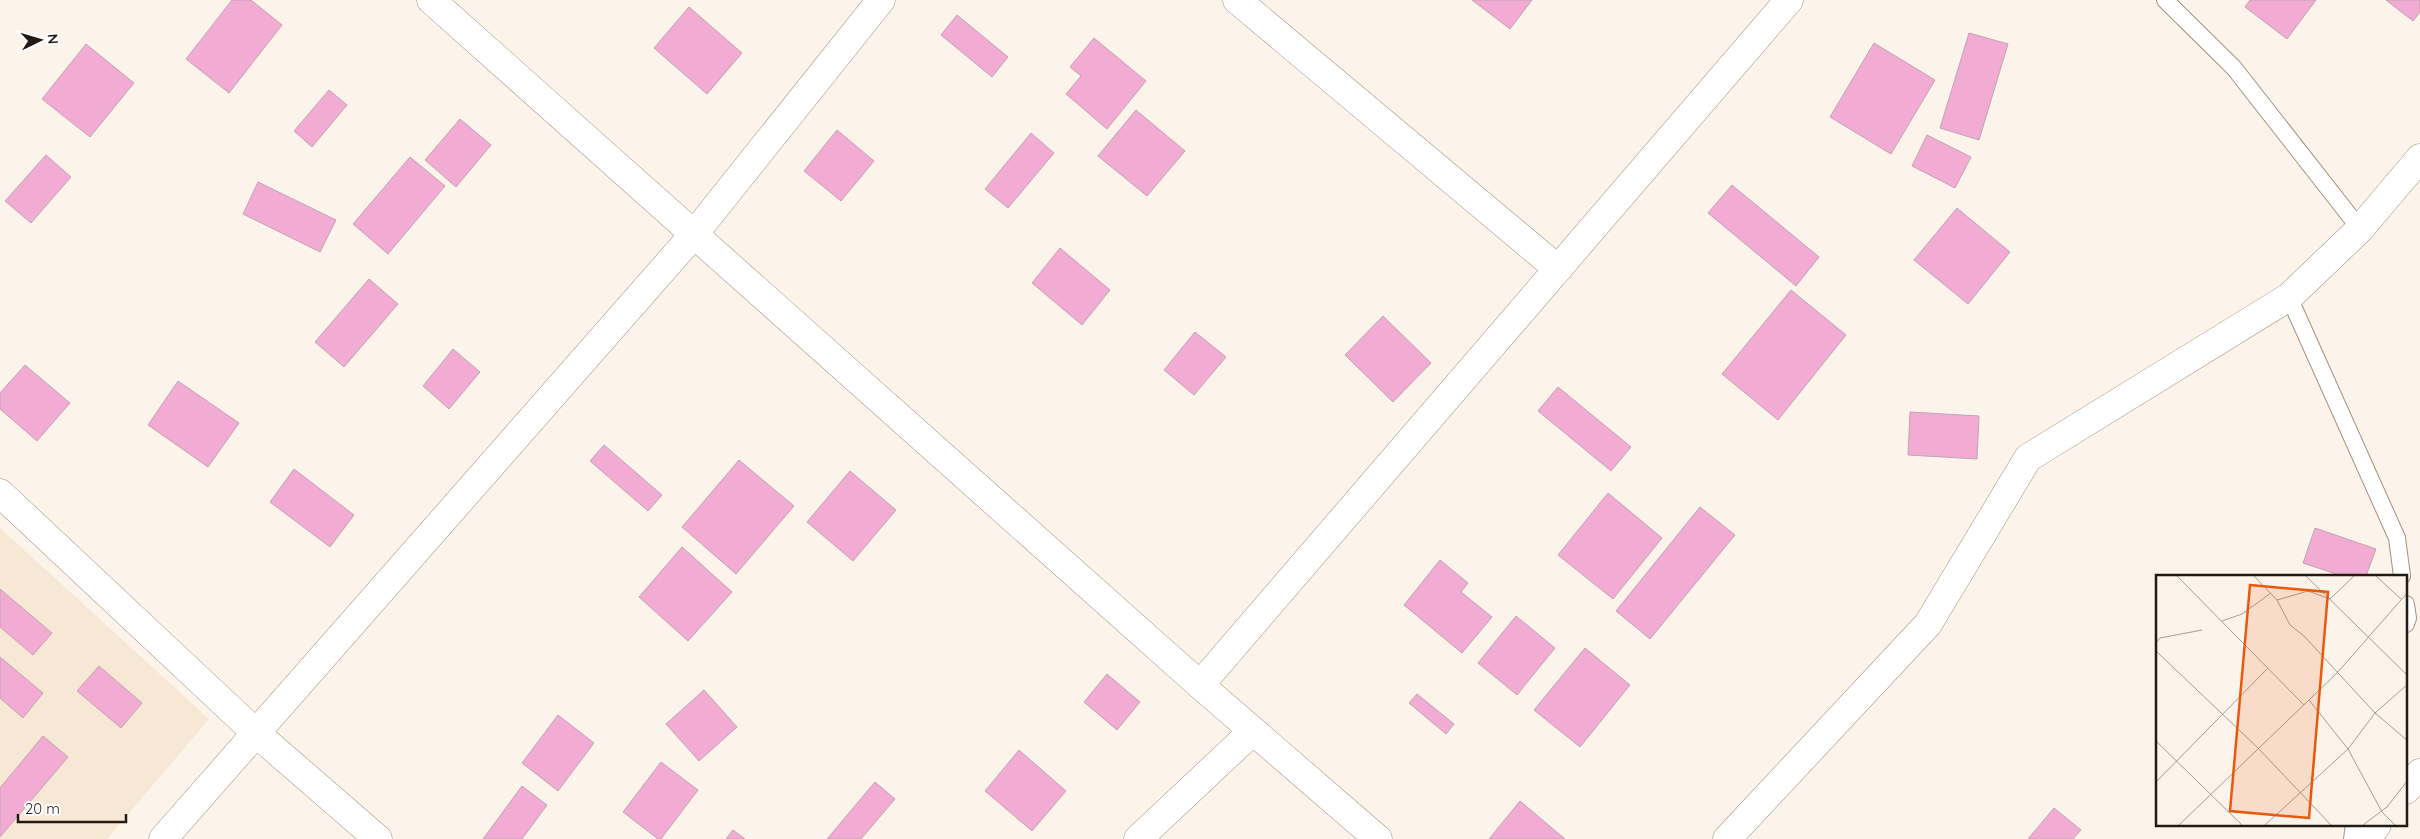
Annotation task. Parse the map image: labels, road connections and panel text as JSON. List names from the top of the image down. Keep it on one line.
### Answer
{"scale_bar":"20 m","north":"right"}
